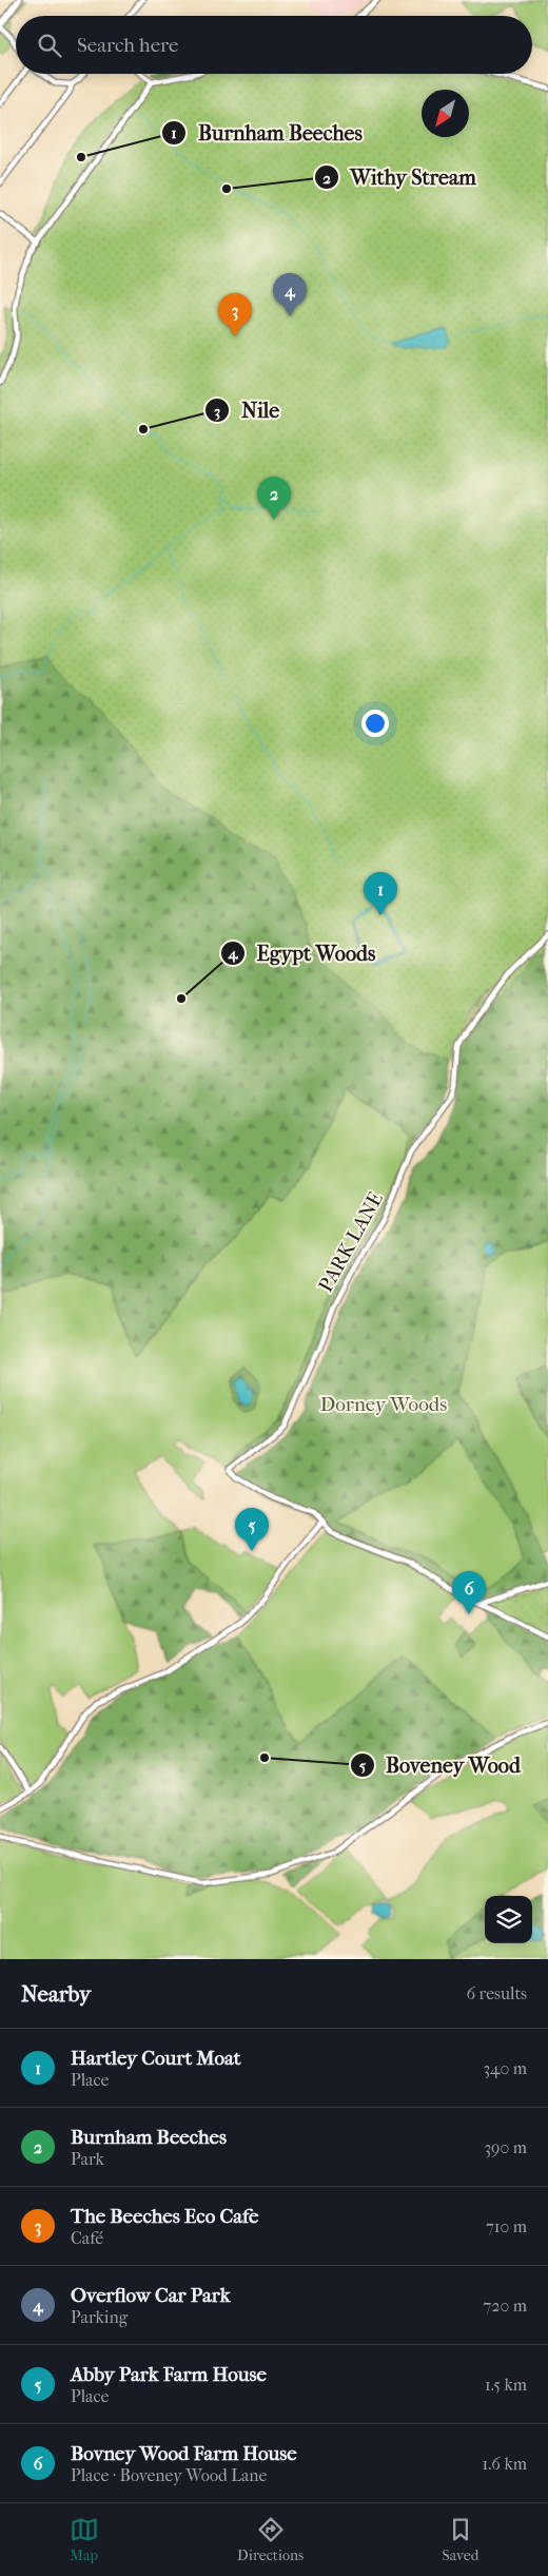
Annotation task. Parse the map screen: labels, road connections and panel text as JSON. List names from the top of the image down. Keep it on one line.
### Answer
{"streets":{"street":["PARK LANE"]},"parks":["Dorney Woods"],"places":["Burnham Beeches","Withy Stream","Nile","Egypt Woods","Boveney Wood"],"north":"bottom left","page":{"search":"Search here","pins":["4","3","2","1","5","6"],"heading":["Nearby","6 results"],"list":[{"mark":"1","name":"Hartley Court Moat","note":"Place","value":"340 m"},{"mark":"2","name":"Burnham Beeches","note":"Park","value":"390 m"},{"mark":"3","name":"The Beeches Eco Cafe","note":"Café","value":"710 m"},{"mark":"4","name":"Overflow Car Park","note":"Parking","value":"720 m"},{"mark":"5","name":"Abby Park Farm House","note":"Place","value":"1.5 km"},{"mark":"6","name":"Bovney Wood Farm House","note":"Place · Boveney Wood Lane","value":"1.6 km"}],"nav":["Map","Directions","Saved"]}}
